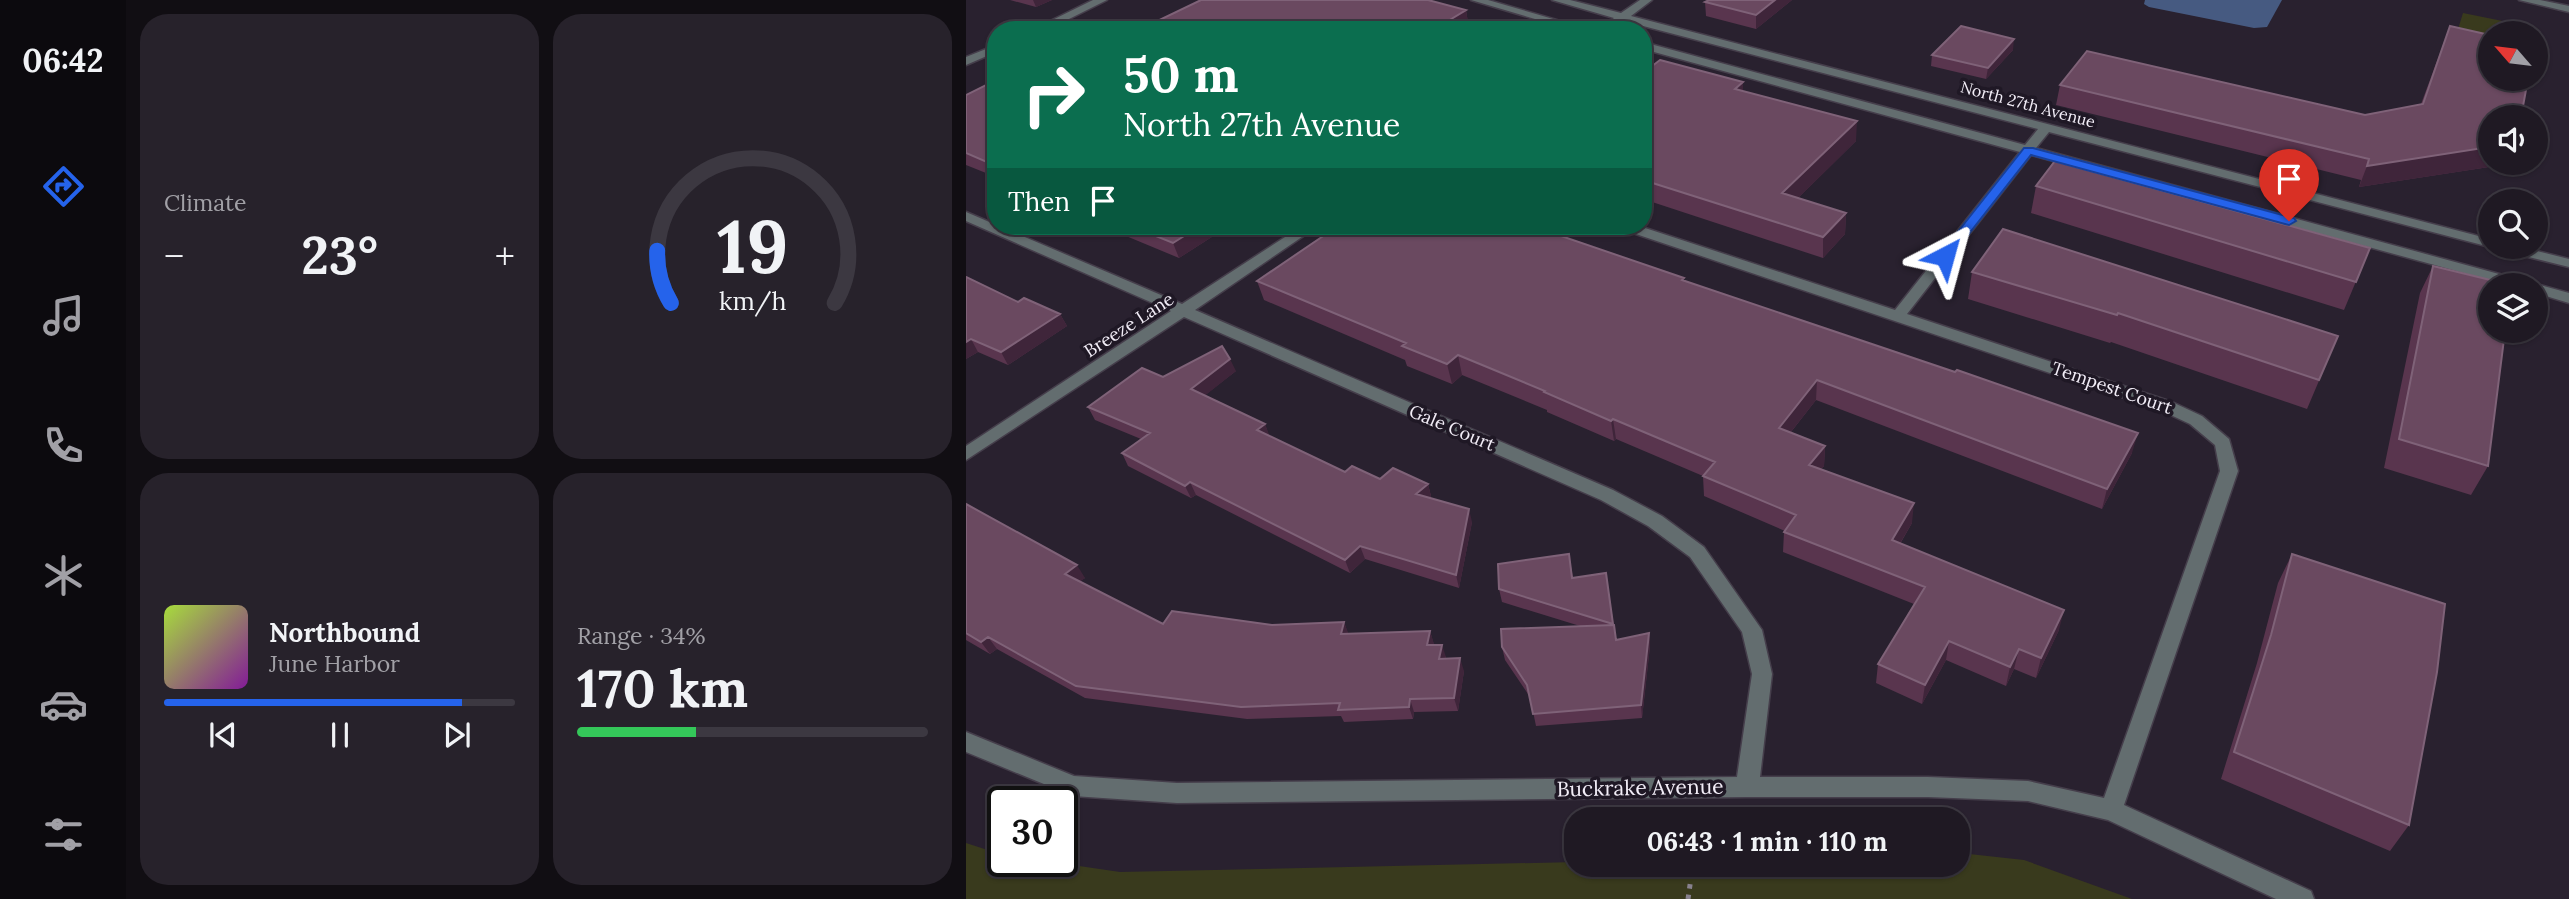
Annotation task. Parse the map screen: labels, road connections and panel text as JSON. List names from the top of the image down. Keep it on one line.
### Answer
{"streets":{"street":["North 27th Avenue","Breeze Lane","Tempest Court","Gale Court","Buckrake Avenue"]},"crossings":[["Breeze Lane","Gale Court"],["Tempest Court","Buckrake Avenue"],["Gale Court","Buckrake Avenue"]],"north":"top left","page":{"tabs":"06:42","tile":["Climate",["Range · 34%","170 km"]],"turn":["50 m","North 27th Avenue"],"then":"Then","heat":["−","23°","+"],"song":["Northbound","June Harbor"],"limit":"30","trip":"06:43 · 1 min · 110 m","gauge":["19","km/h"]}}
